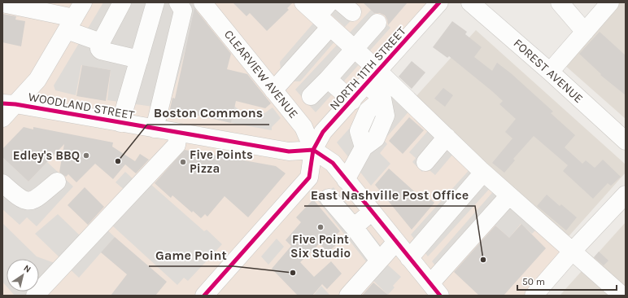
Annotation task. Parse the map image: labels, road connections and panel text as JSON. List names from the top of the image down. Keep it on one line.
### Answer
{"streets":{"street":["NORTH 11TH STREET","FOREST AVENUE","CLEARVIEW AVENUE","WOODLAND STREET"]},"crossings":[["NORTH 11TH STREET","CLEARVIEW AVENUE"],["NORTH 11TH STREET","WOODLAND STREET"],["CLEARVIEW AVENUE","WOODLAND STREET"]],"places":["Edley's BBQ","Boston Commons","Five Points Pizza","Five Point Six Studio","East Nashville Post Office","Game Point"],"scale_bar":"50 m","north":"top right"}
